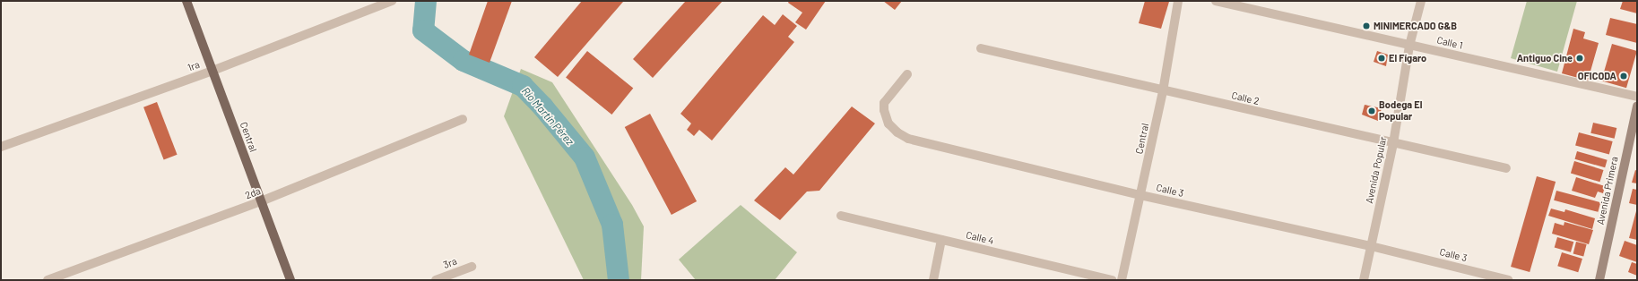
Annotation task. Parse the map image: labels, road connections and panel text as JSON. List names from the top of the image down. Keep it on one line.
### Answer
{"streets":{"main road":["Central","Avenida Primera"],"street":["Calle 1","1ra","Calle 2","Avenida Popular","Calle 3","2da","Calle 4","3ra"]},"crossings":[["Calle 1","Avenida Popular"],["1ra","Central"],["Calle 2","Central"],["Calle 2","Avenida Popular"],["Central","Calle 3"],["Central","2da"],["Avenida Popular","Calle 3"]],"water":["Río Martín Pérez"],"places":["MINIMERCADO G&B","El Fígaro","Antiguo Cine","OFICODA","Bodega El Popular"]}
